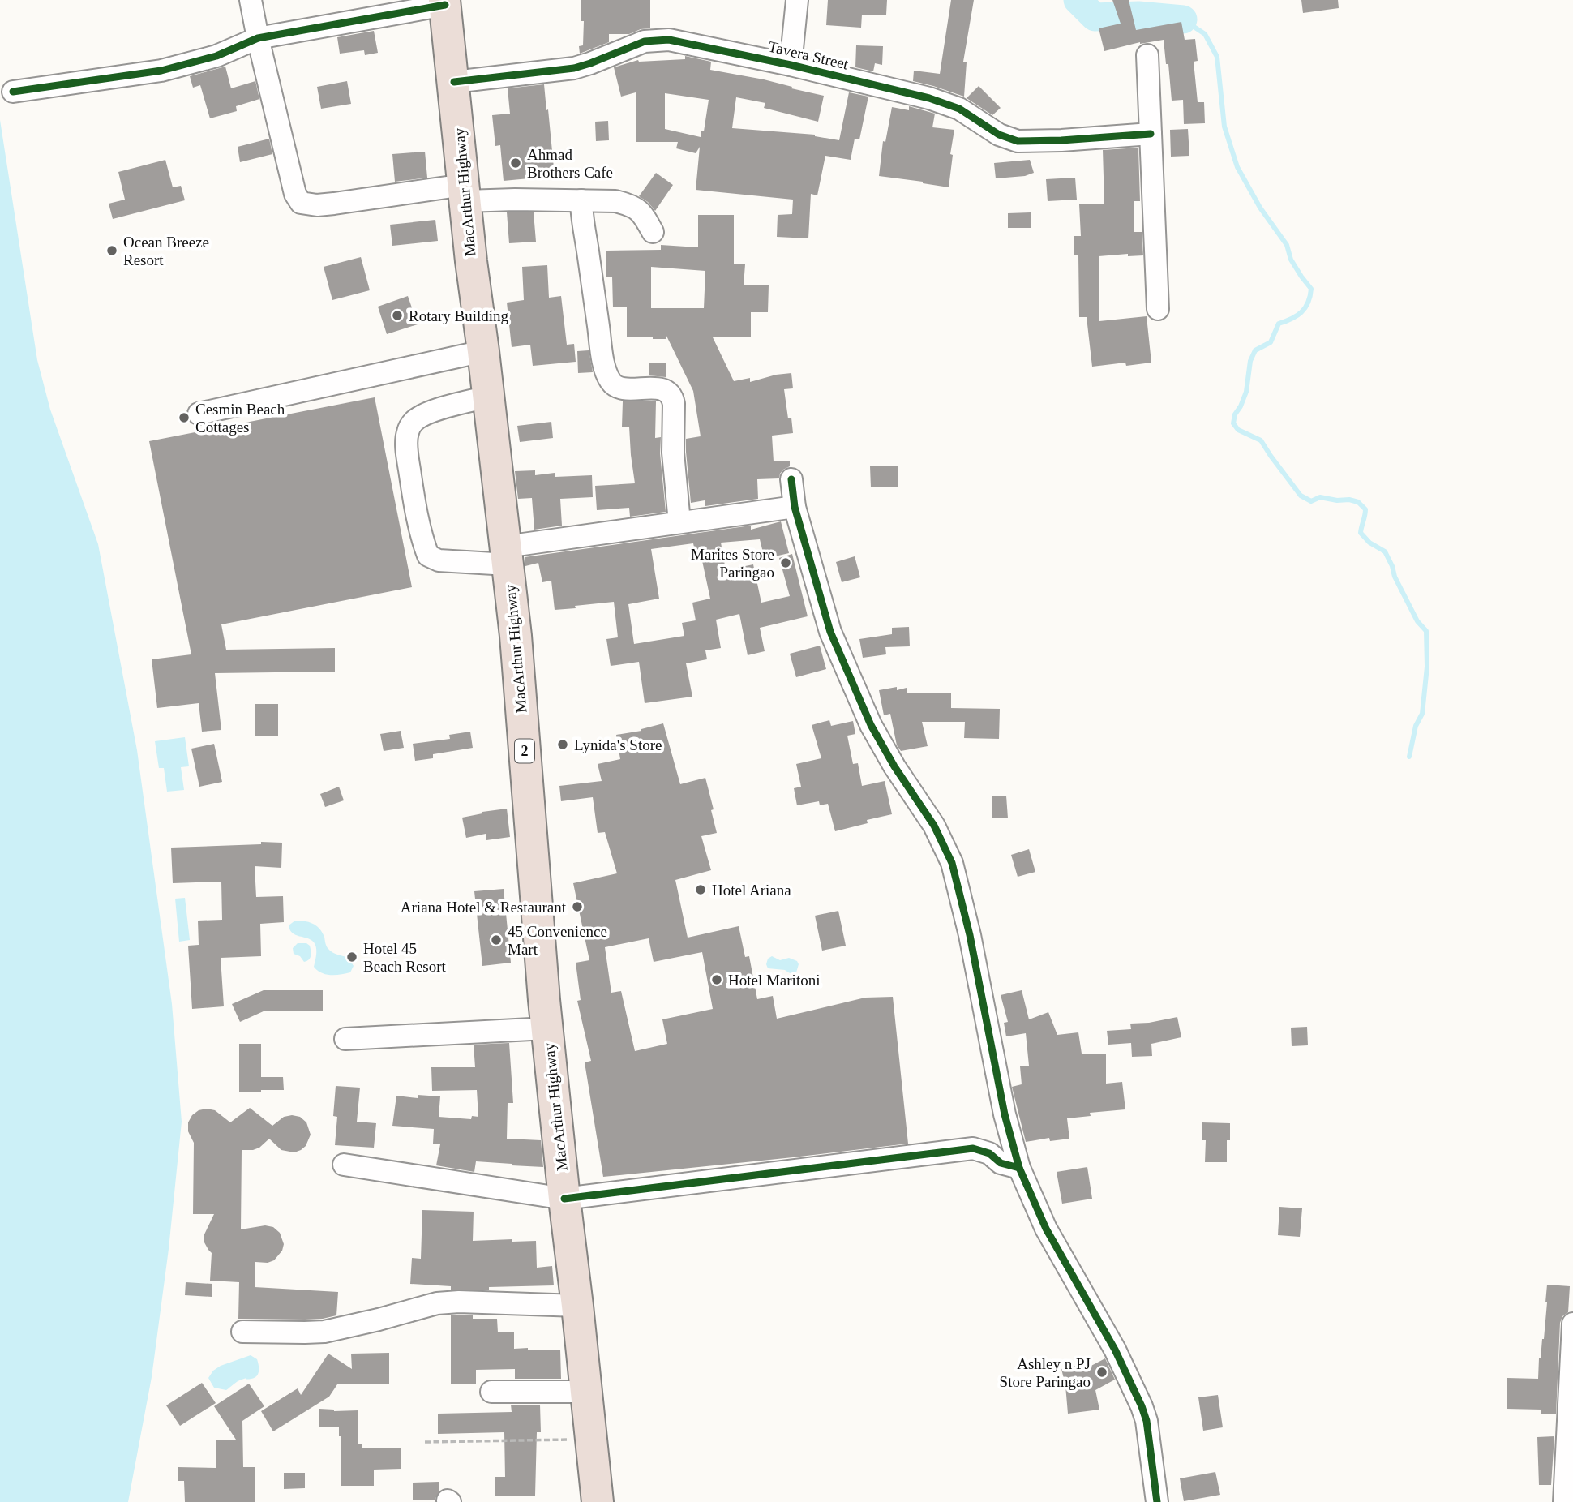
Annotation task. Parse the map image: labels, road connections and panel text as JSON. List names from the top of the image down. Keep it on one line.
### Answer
{"streets":{"highway":["MacArthur Highway","2"],"street":["Tavera Street"]},"crossings":[["Tavera Street","MacArthur Highway"]],"places":["Ahmad Brothers Cafe","Ocean Breeze Resort","Rotary Building","Cesmin Beach Cottages","Marites Store Paringao","Lynida's Store","Hotel Ariana","Ariana Hotel & Restaurant","45 Convenience Mart","Hotel 45 Beach Resort","Hotel Maritoni","Ashley n PJ Store Paringao"]}
